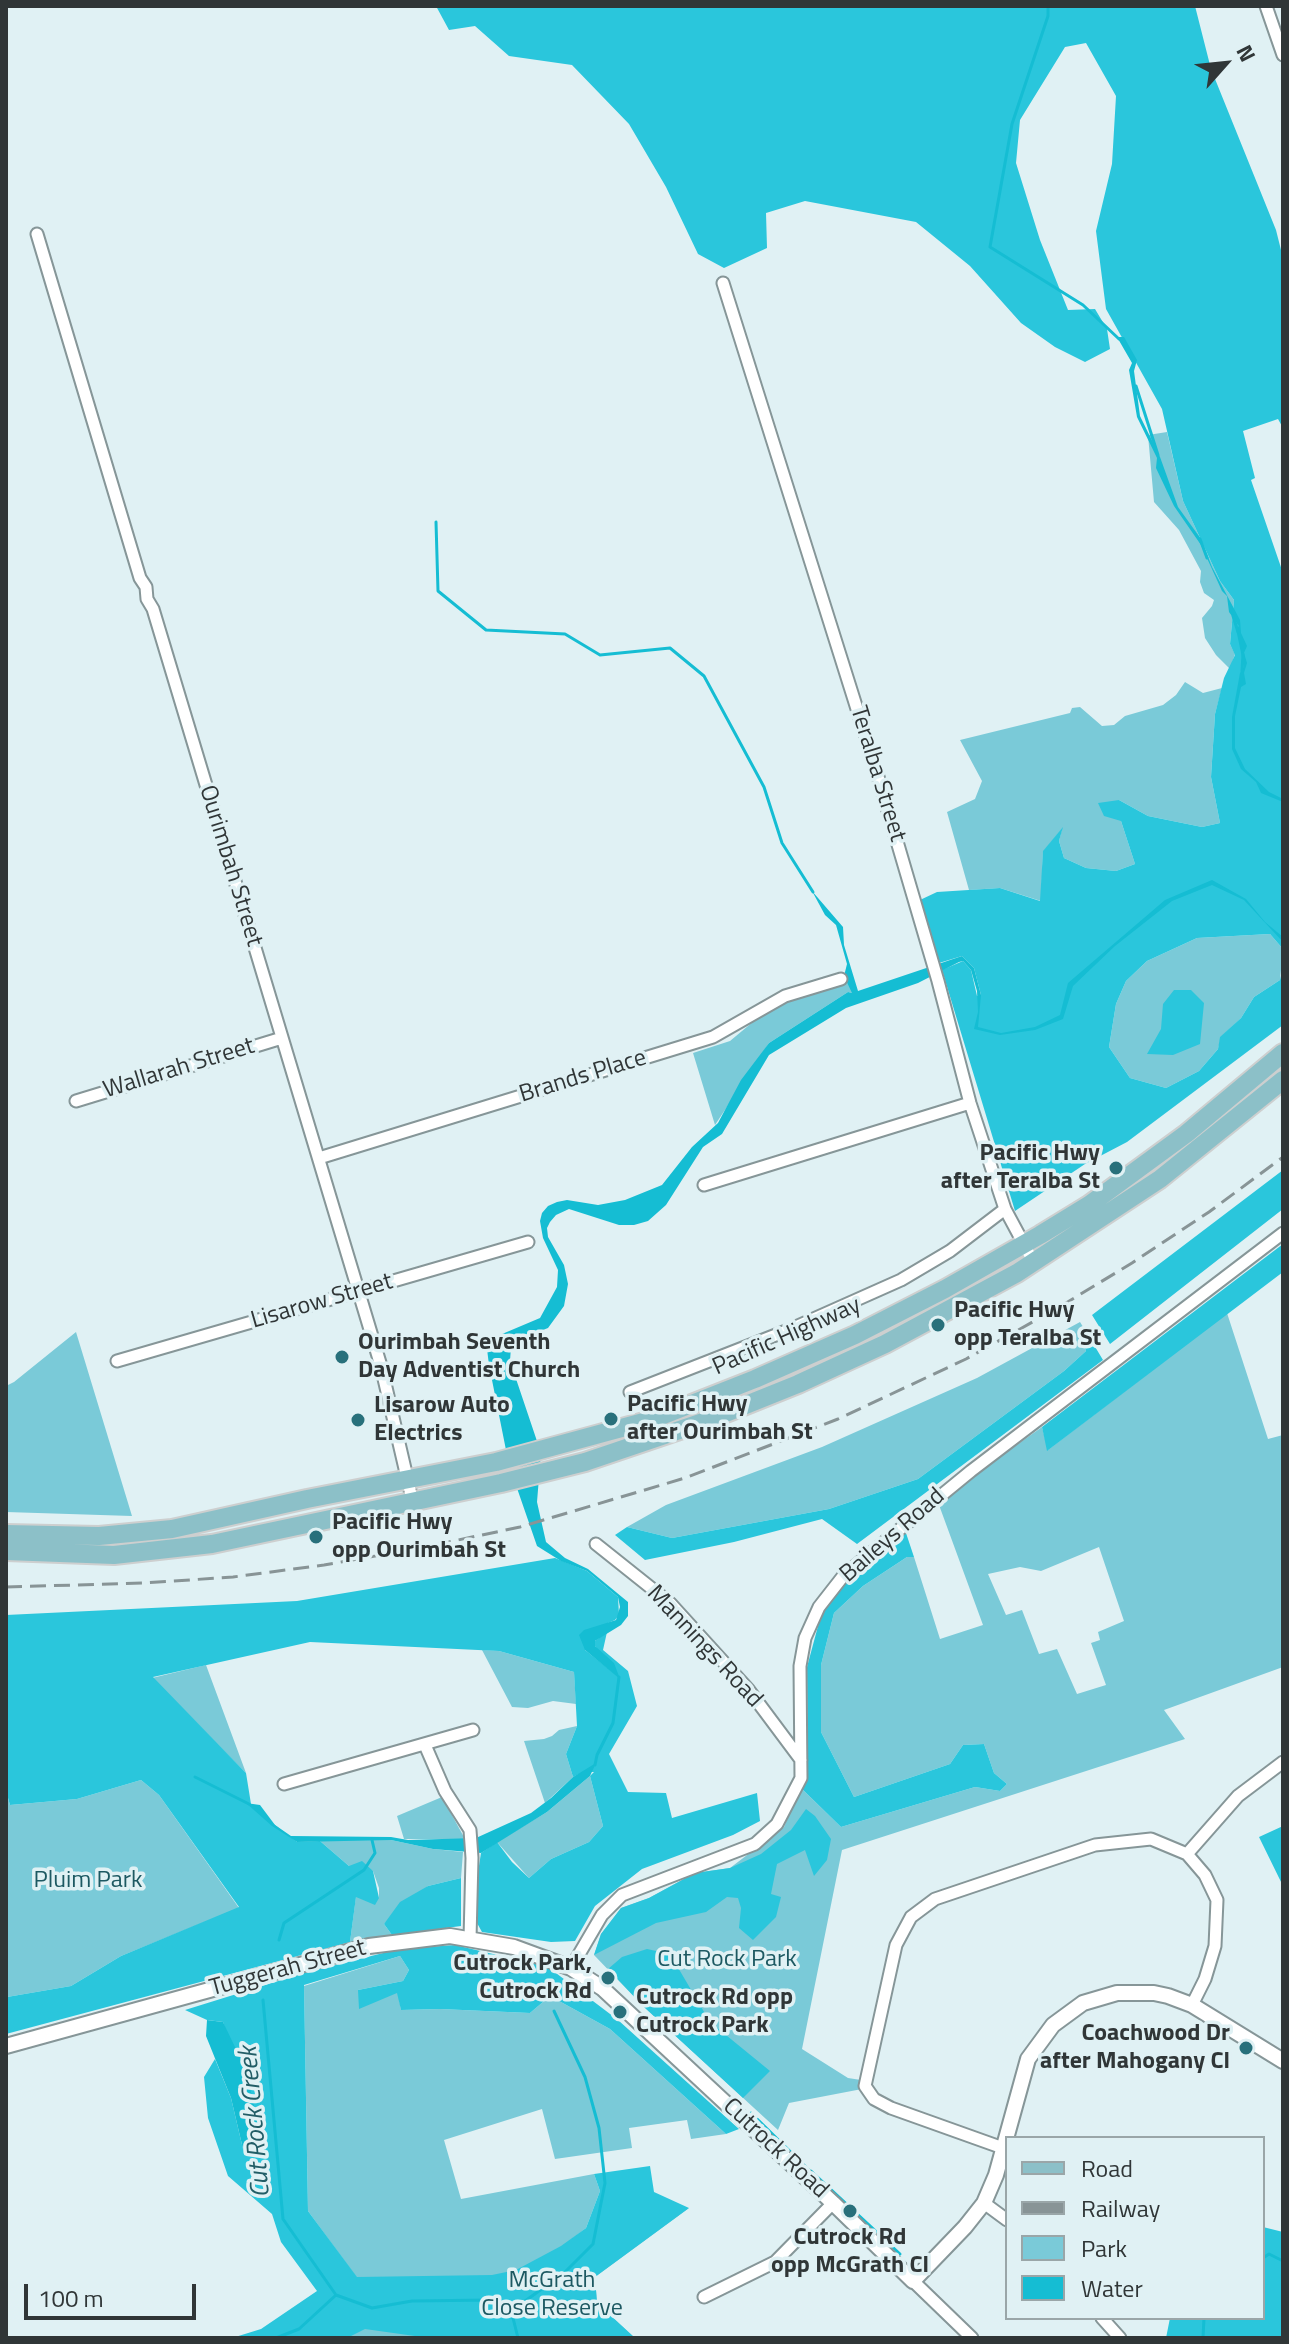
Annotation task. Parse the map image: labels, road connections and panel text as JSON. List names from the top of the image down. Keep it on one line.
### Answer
{"streets":{"main road":["Pacific Highway"],"street":["Teralba Street","Ourimbah Street","Wallarah Street","Brands Place","Lisarow Street","Baileys Road","Mannings Road","Tuggerah Street","Cutrock Road"]},"crossings":[["Teralba Street","Pacific Highway"],["Ourimbah Street","Wallarah Street"],["Ourimbah Street","Brands Place"],["Ourimbah Street","Lisarow Street"],["Ourimbah Street","Pacific Highway"],["Baileys Road","Mannings Road"],["Baileys Road","Tuggerah Street"],["Baileys Road","Cutrock Road"],["Tuggerah Street","Cutrock Road"]],"water":["Cut Rock Creek"],"parks":["Pluim Park","Cut Rock Park","McGrath Close Reserve"],"places":["Pacific Hwy after Teralba St","Pacific Hwy opp Teralba St","Ourimbah Seventh Day Adventist Church","Pacific Hwy after Ourimbah St","Lisarow Auto Electrics","Pacific Hwy opp Ourimbah St","Cutrock Park, Cutrock Rd","Cutrock Rd opp Cutrock Park","Coachwood Dr after Mahogany Cl","Cutrock Rd opp McGrath Cl"],"legend":["Road","Railway","Park","Water"],"scale_bar":"100 m","north":"top right"}
